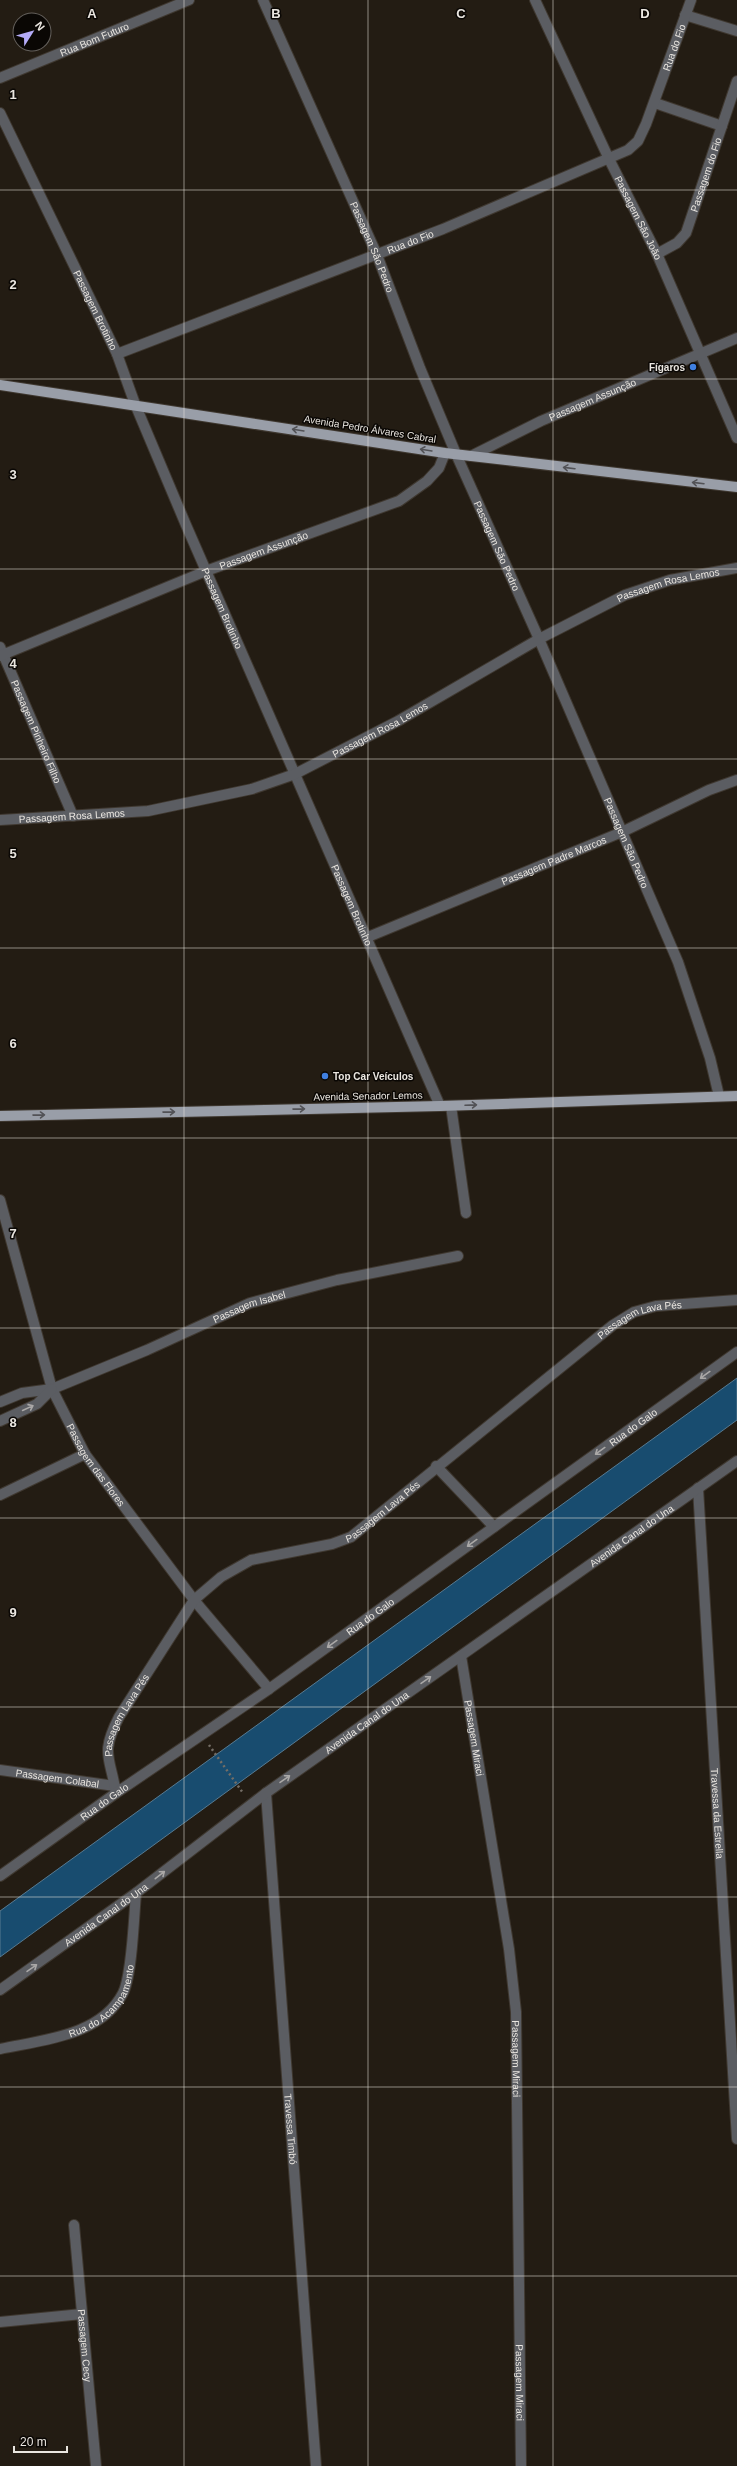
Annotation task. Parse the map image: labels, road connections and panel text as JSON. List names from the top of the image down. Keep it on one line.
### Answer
{"streets":{"main road":["Avenida Pedro Álvares Cabral","Avenida Senador Lemos"],"street":["Rua Bom Futuro","Rua do Fio","Passagem do Fio","Passagem São João","Passagem São Pedro","Passagem Brotinho","Passagem Assunção","Passagem Rosa Lemos","Passagem Pinheiro Filho","Passagem Padre Marcos","Passagem Isabel","Passagem Lava Pés","Rua do Galo","Passagem das Flores","Avenida Canal do Una","Passagem Miraci","Passagem Colabal","Travessa da Estrella","Rua do Acampamento","Travessa Timbó","Passagem Cecy"]},"crossings":[["Rua do Fio","Passagem São João"],["Rua do Fio","Passagem São Pedro"],["Rua do Fio","Passagem Brotinho"],["Passagem do Fio","Passagem São João"],["Passagem São João","Passagem Assunção"],["Passagem São Pedro","Avenida Pedro Álvares Cabral"],["Passagem São Pedro","Passagem Rosa Lemos"],["Passagem São Pedro","Passagem Padre Marcos"],["Passagem São Pedro","Avenida Senador Lemos"],["Passagem Brotinho","Passagem Assunção"],["Passagem Brotinho","Avenida Pedro Álvares Cabral"],["Passagem Brotinho","Passagem Rosa Lemos"],["Passagem Brotinho","Passagem Padre Marcos"],["Passagem Brotinho","Avenida Senador Lemos"],["Passagem Assunção","Avenida Pedro Álvares Cabral"],["Passagem Assunção","Passagem Pinheiro Filho"],["Passagem Rosa Lemos","Passagem Pinheiro Filho"],["Passagem Isabel","Passagem das Flores"],["Passagem Lava Pés","Rua do Galo"],["Passagem Lava Pés","Passagem das Flores"],["Passagem Lava Pés","Passagem Colabal"],["Rua do Galo","Passagem das Flores"],["Rua do Galo","Passagem Colabal"],["Avenida Canal do Una","Passagem Miraci"],["Avenida Canal do Una","Travessa da Estrella"],["Avenida Canal do Una","Rua do Acampamento"],["Avenida Canal do Una","Travessa Timbó"]],"one_way":["Avenida Pedro Álvares Cabral","Avenida Senador Lemos","Rua do Galo","Avenida Canal do Una"],"places":["Fígaros","Top Car Veículos"],"scale_bar":"20 m","north":"top right","grid":{"columns":["A","B","C","D"],"rows":["1","2","3","4","5","6","7","8","9"]}}
